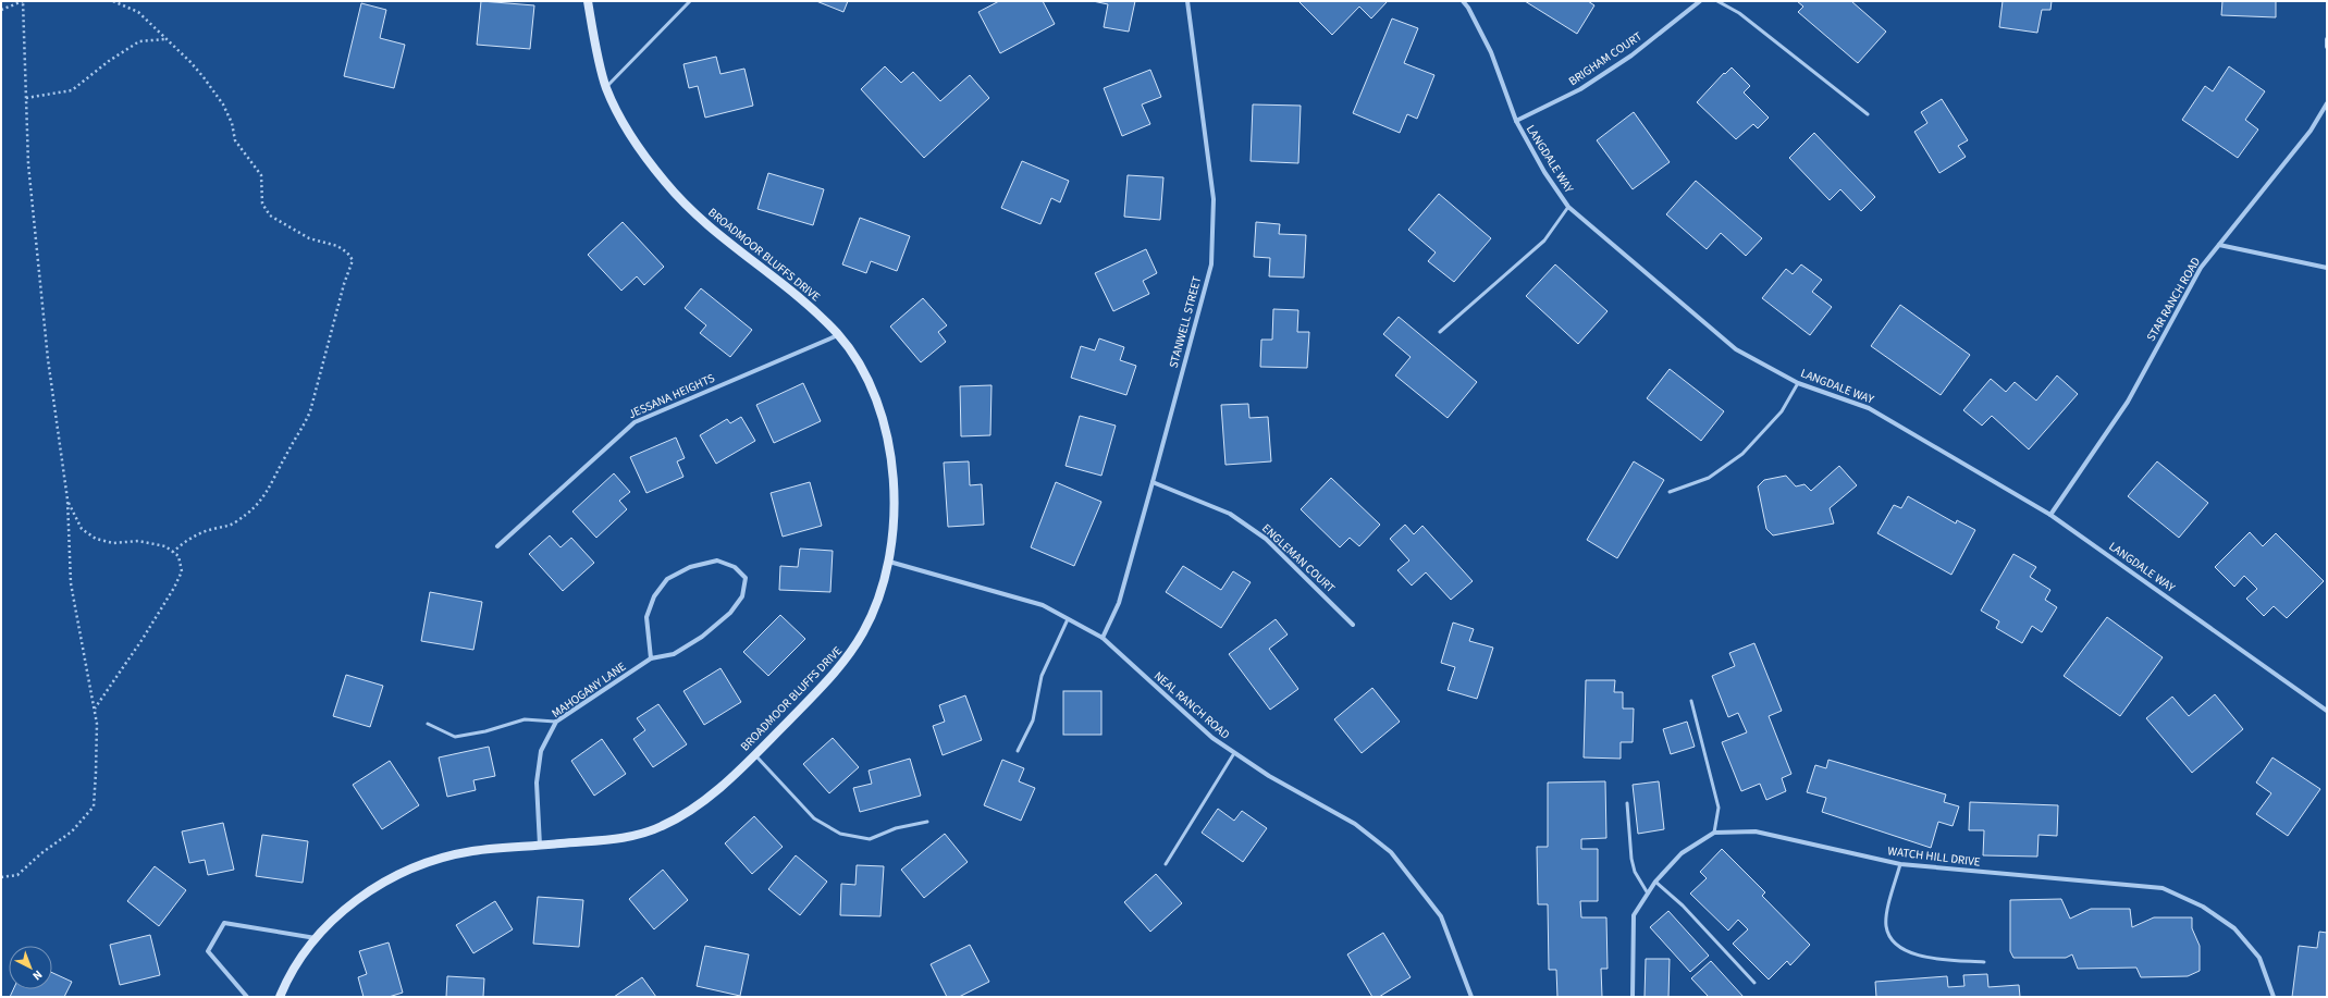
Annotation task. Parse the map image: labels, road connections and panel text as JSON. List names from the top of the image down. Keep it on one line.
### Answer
{"streets":{"street":["BRIGHAM COURT","LANGDALE WAY","BROADMOOR BLUFFS DRIVE","STAR RANCH ROAD","STANWELL STREET","JESSANA HEIGHTS","ENGLEMAN COURT","MAHOGANY LANE","NEAL RANCH ROAD","WATCH HILL DRIVE"]},"crossings":[["BRIGHAM COURT","LANGDALE WAY"],["LANGDALE WAY","STAR RANCH ROAD"],["BROADMOOR BLUFFS DRIVE","JESSANA HEIGHTS"],["BROADMOOR BLUFFS DRIVE","MAHOGANY LANE"],["BROADMOOR BLUFFS DRIVE","NEAL RANCH ROAD"],["STANWELL STREET","ENGLEMAN COURT"],["STANWELL STREET","NEAL RANCH ROAD"]],"north":"bottom right"}
